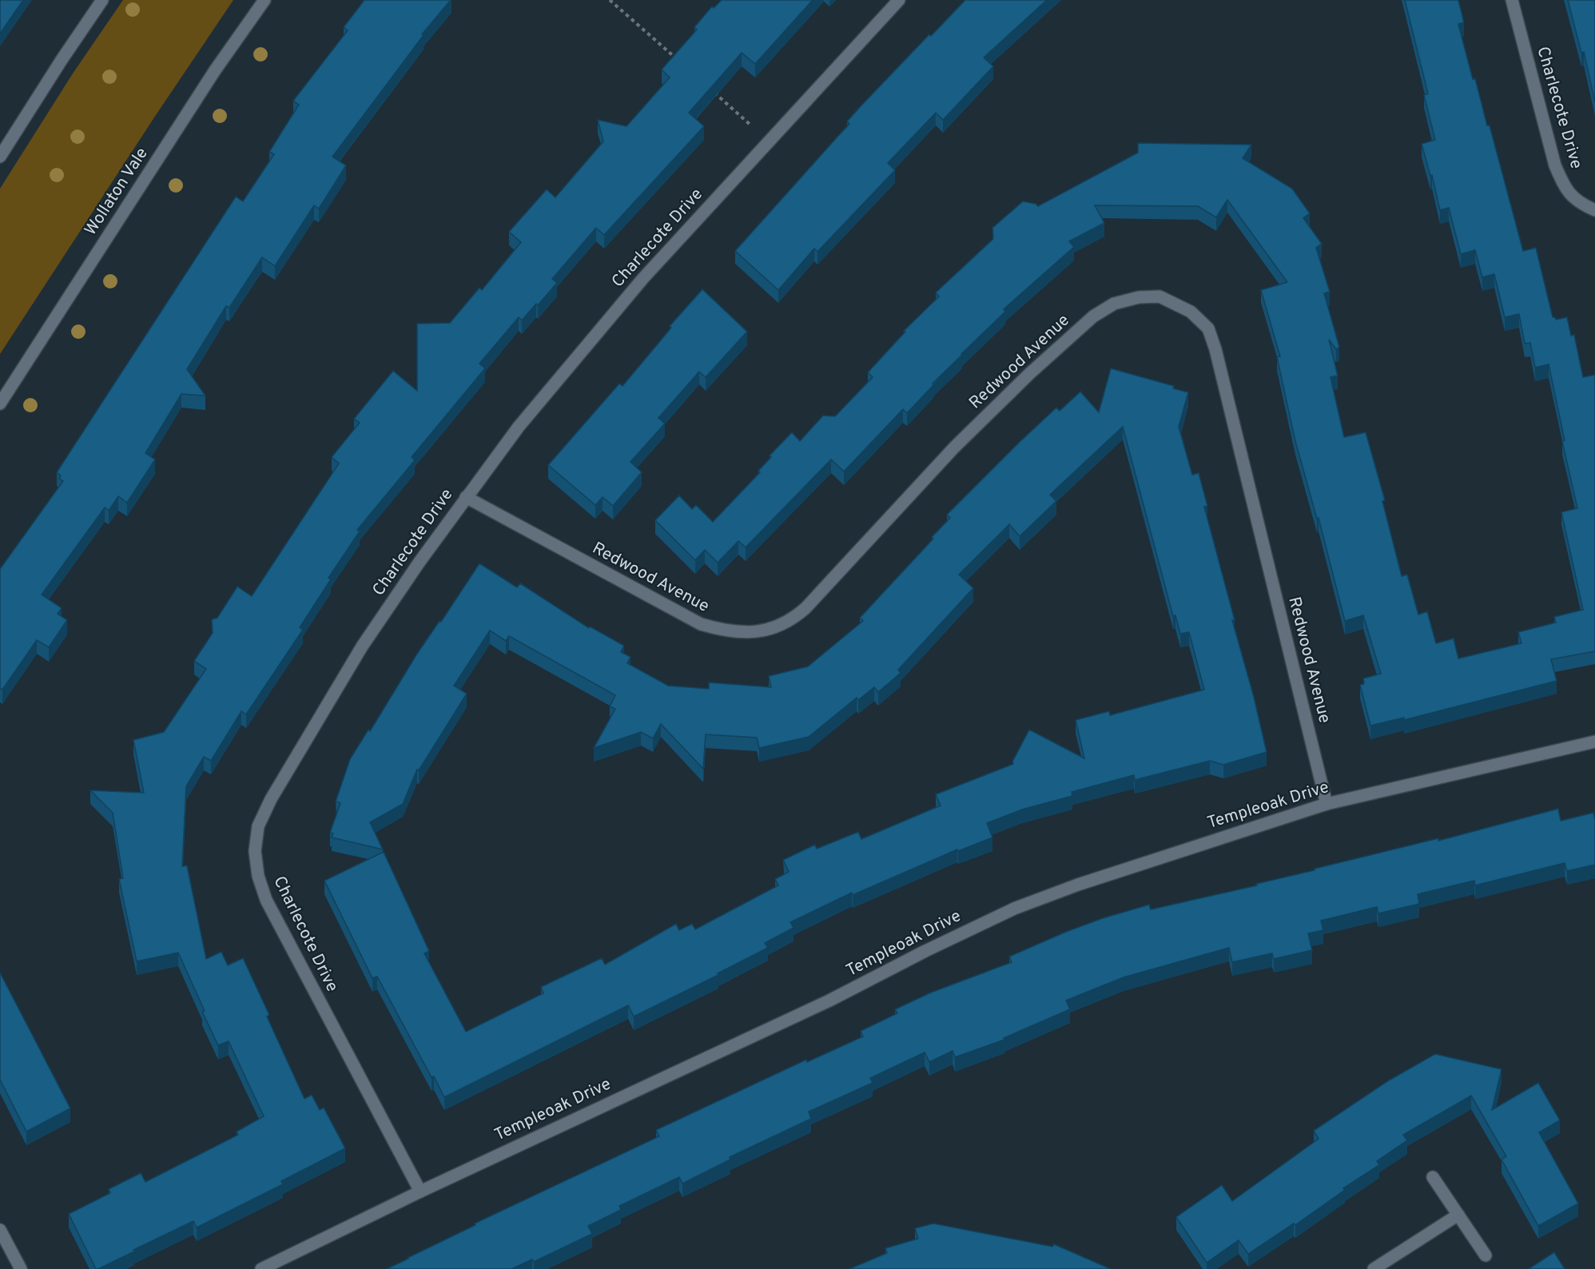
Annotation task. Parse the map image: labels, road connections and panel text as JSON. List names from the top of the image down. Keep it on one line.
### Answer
{"streets":{"street":["Charlecote Drive","Wollaton Vale","Redwood Avenue","Templeoak Drive"]},"crossings":[["Charlecote Drive","Redwood Avenue"],["Charlecote Drive","Templeoak Drive"],["Redwood Avenue","Templeoak Drive"]]}
